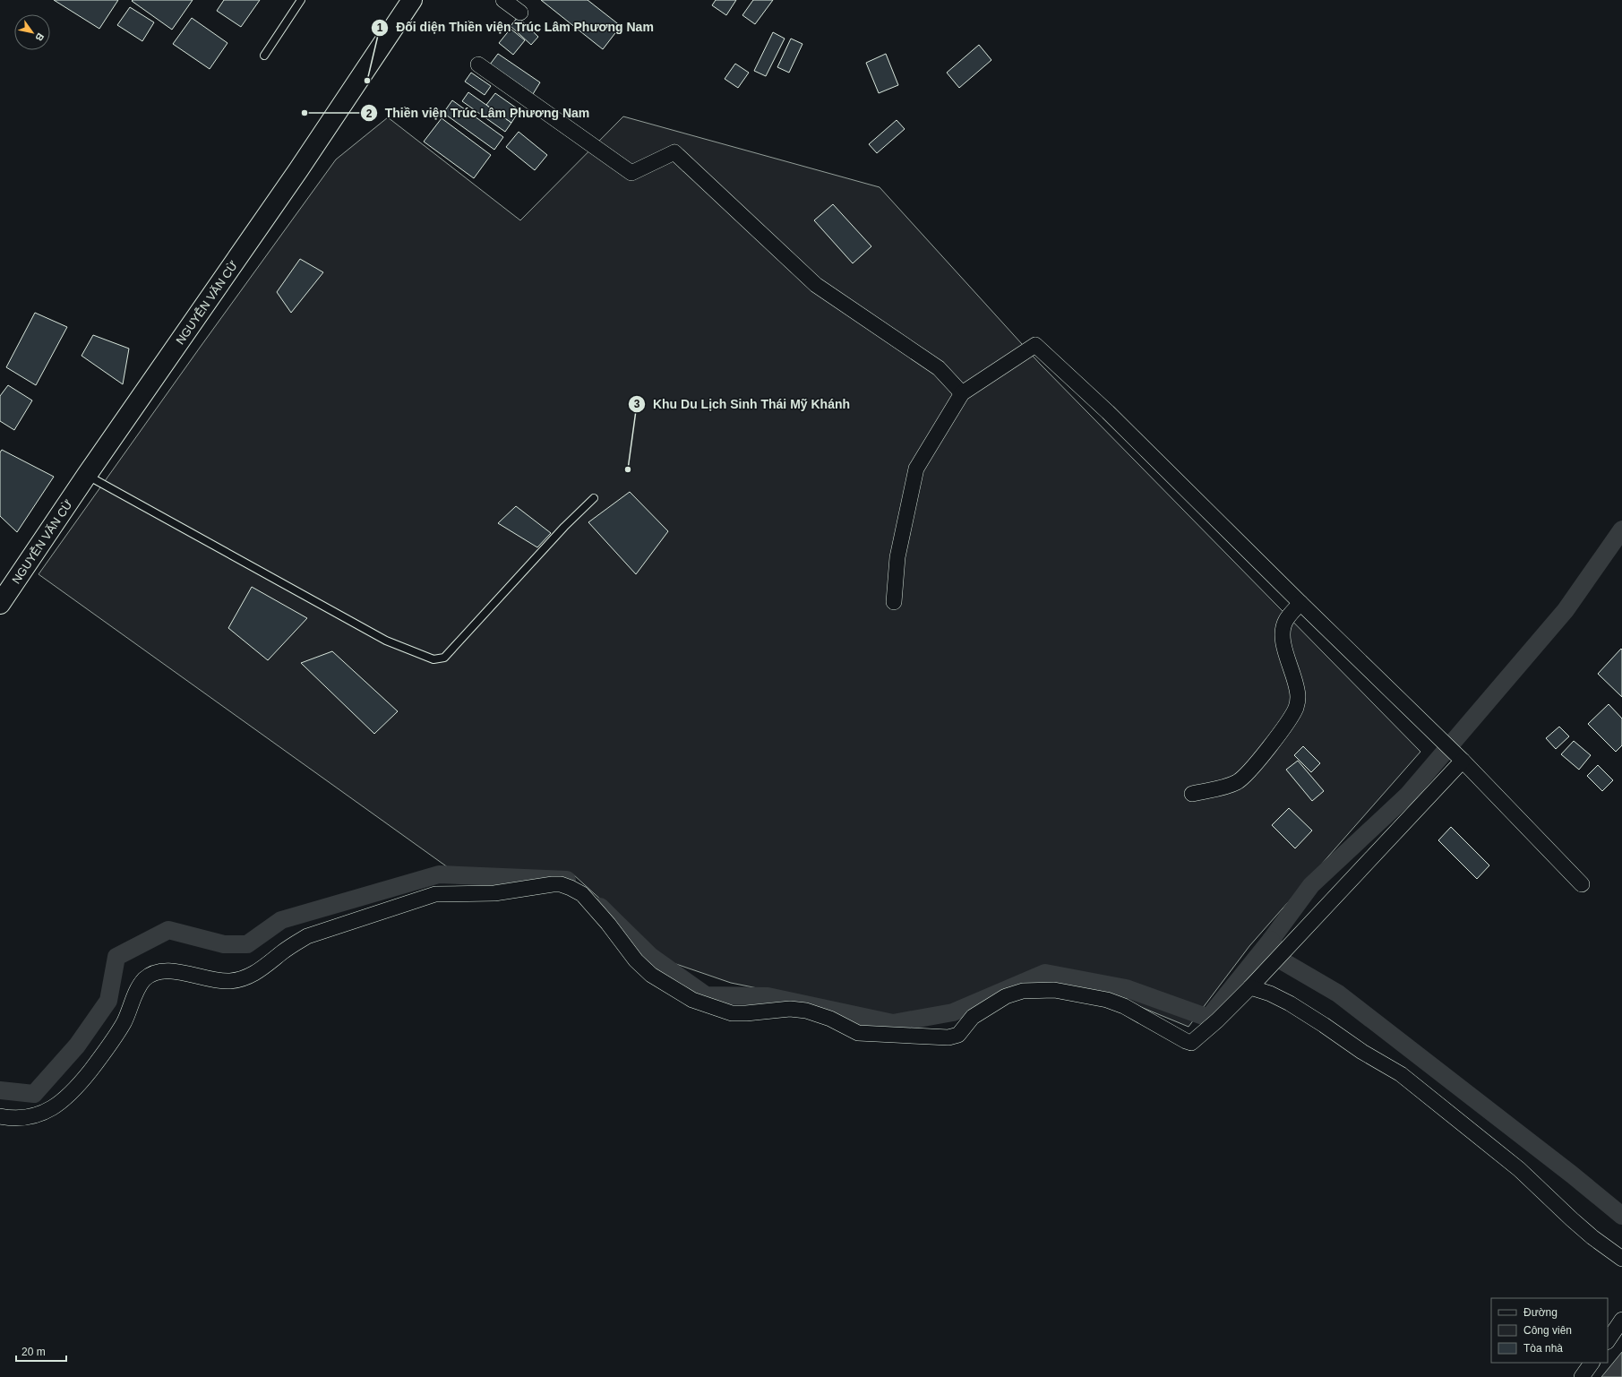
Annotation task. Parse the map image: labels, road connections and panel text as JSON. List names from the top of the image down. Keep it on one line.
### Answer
{"streets":{"main road":["NGUYỄN VĂN CỪ"]},"places":["Đối diện Thiền viện Trúc Lâm Phương Nam","Thiền viện Trúc Lâm Phương Nam","Khu Du Lịch Sinh Thái Mỹ Khánh"],"legend":["Đường","Công viên","Tòa nhà"],"scale_bar":"20 m","north":"bottom right"}
